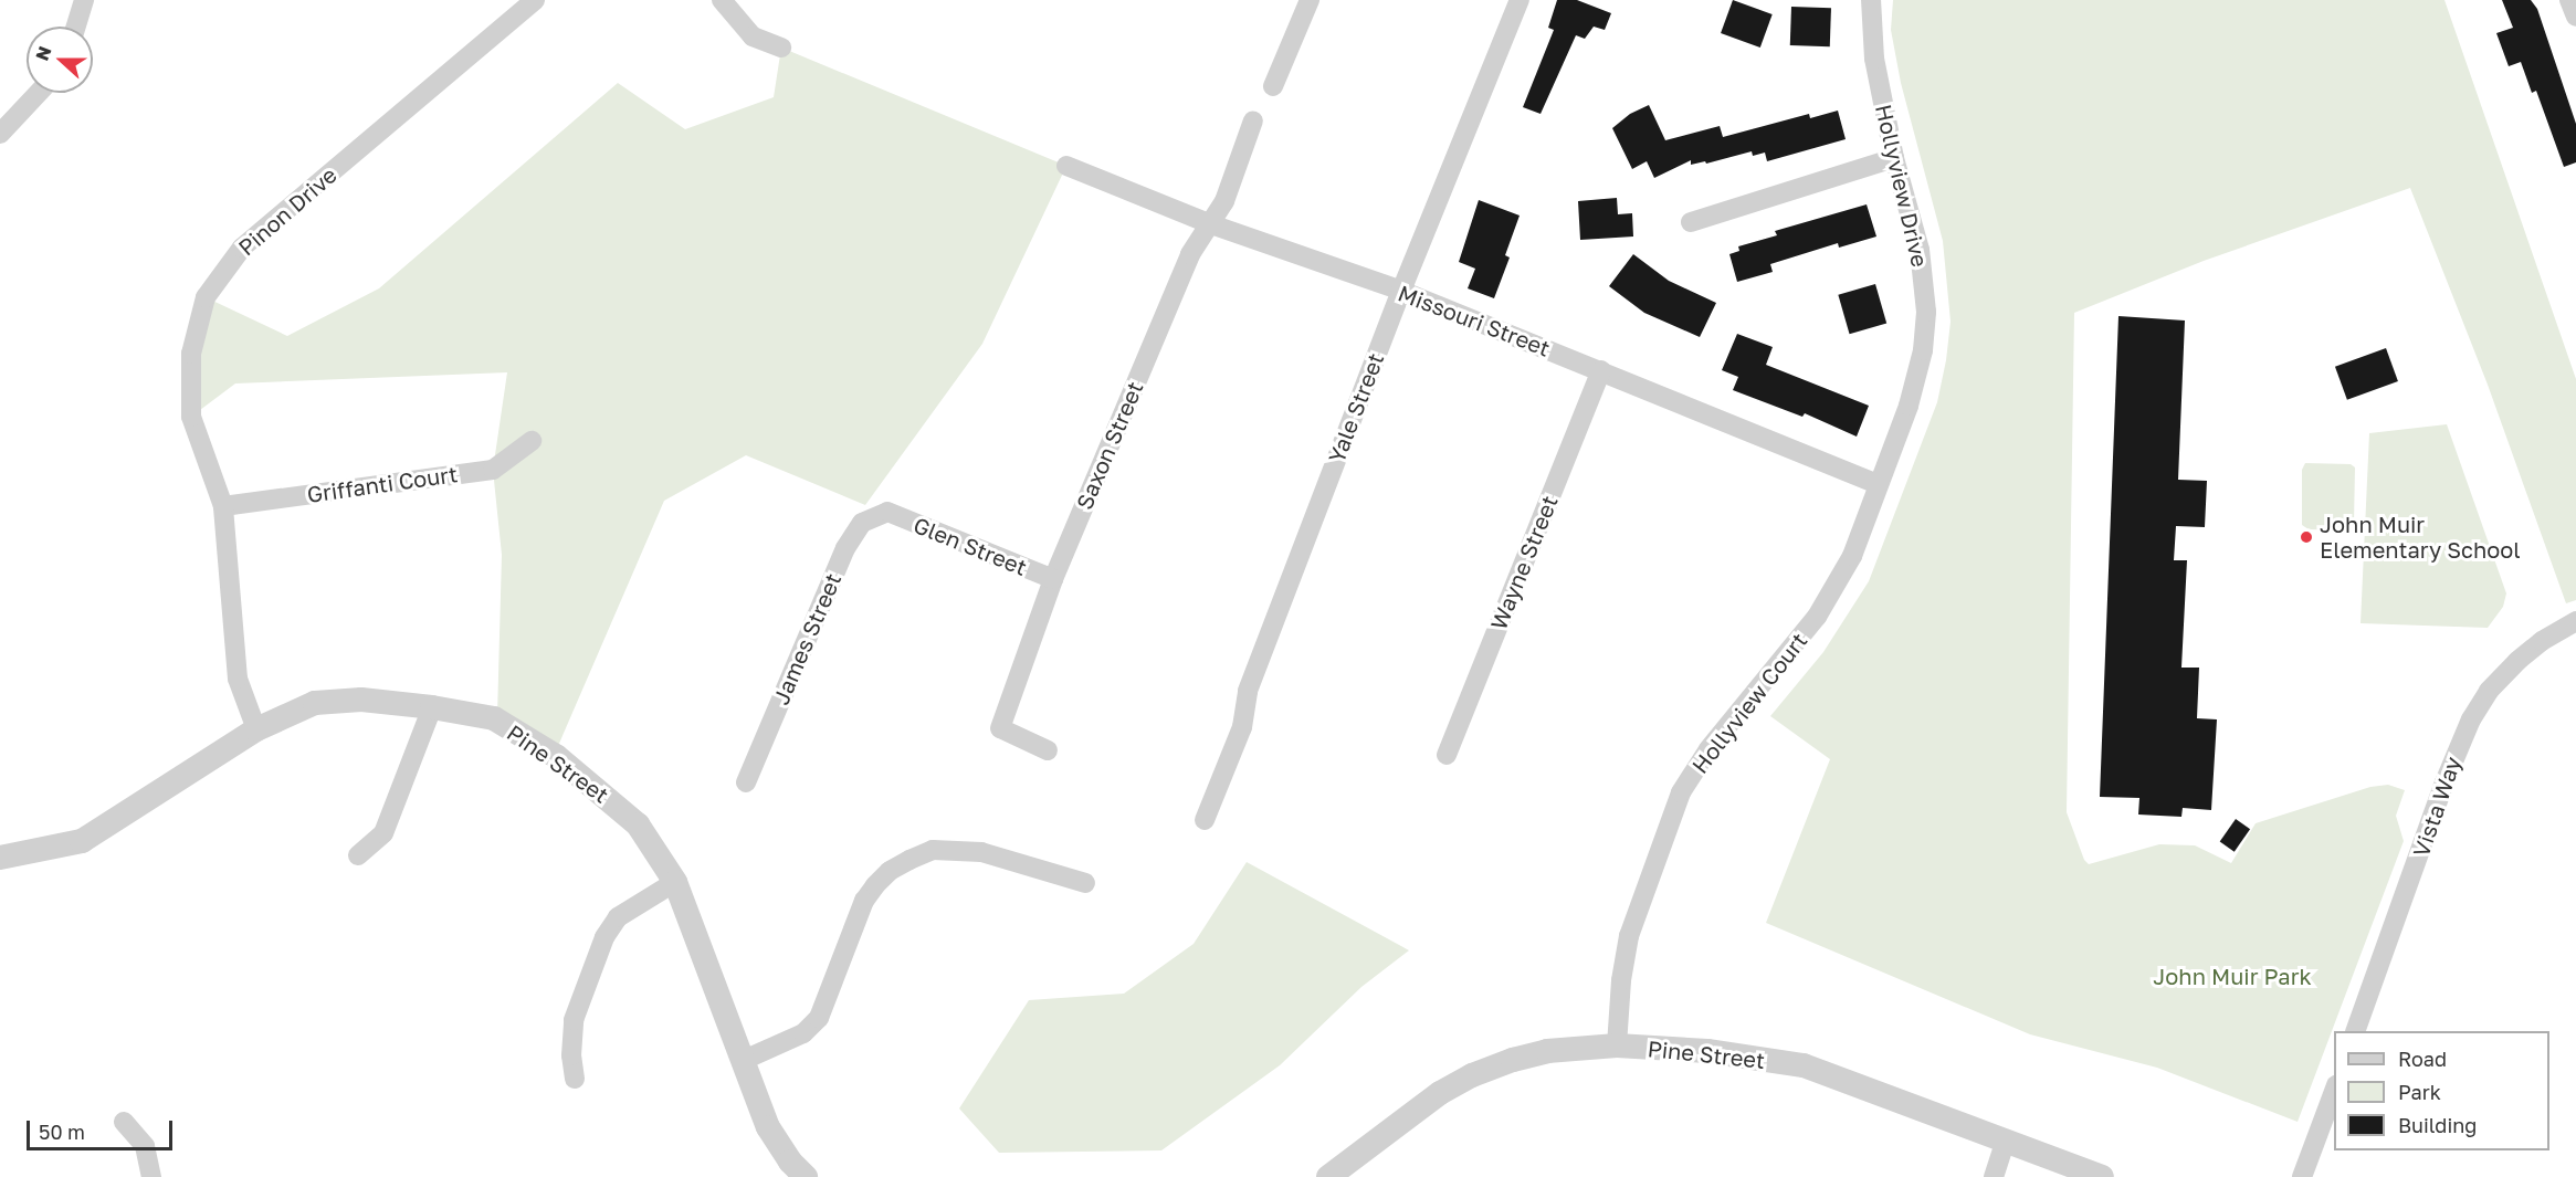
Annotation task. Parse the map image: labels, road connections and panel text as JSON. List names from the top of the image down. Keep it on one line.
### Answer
{"streets":{"street":["Hollyview Drive","Pinon Drive","Missouri Street","Yale Street","Saxon Street","Griffanti Court","Glen Street","Wayne Street","James Street","Hollyview Court","Pine Street","Vista Way"]},"crossings":[["Hollyview Drive","Missouri Street"],["Hollyview Drive","Hollyview Court"],["Pinon Drive","Griffanti Court"],["Pinon Drive","Pine Street"],["Missouri Street","Yale Street"],["Missouri Street","Saxon Street"],["Missouri Street","Wayne Street"],["Missouri Street","Hollyview Court"],["Saxon Street","Glen Street"],["Glen Street","James Street"],["Hollyview Court","Pine Street"]],"parks":["John Muir Park"],"places":["John Muir Elementary School"],"legend":["Road","Park","Building"],"scale_bar":"50 m","north":"left"}
